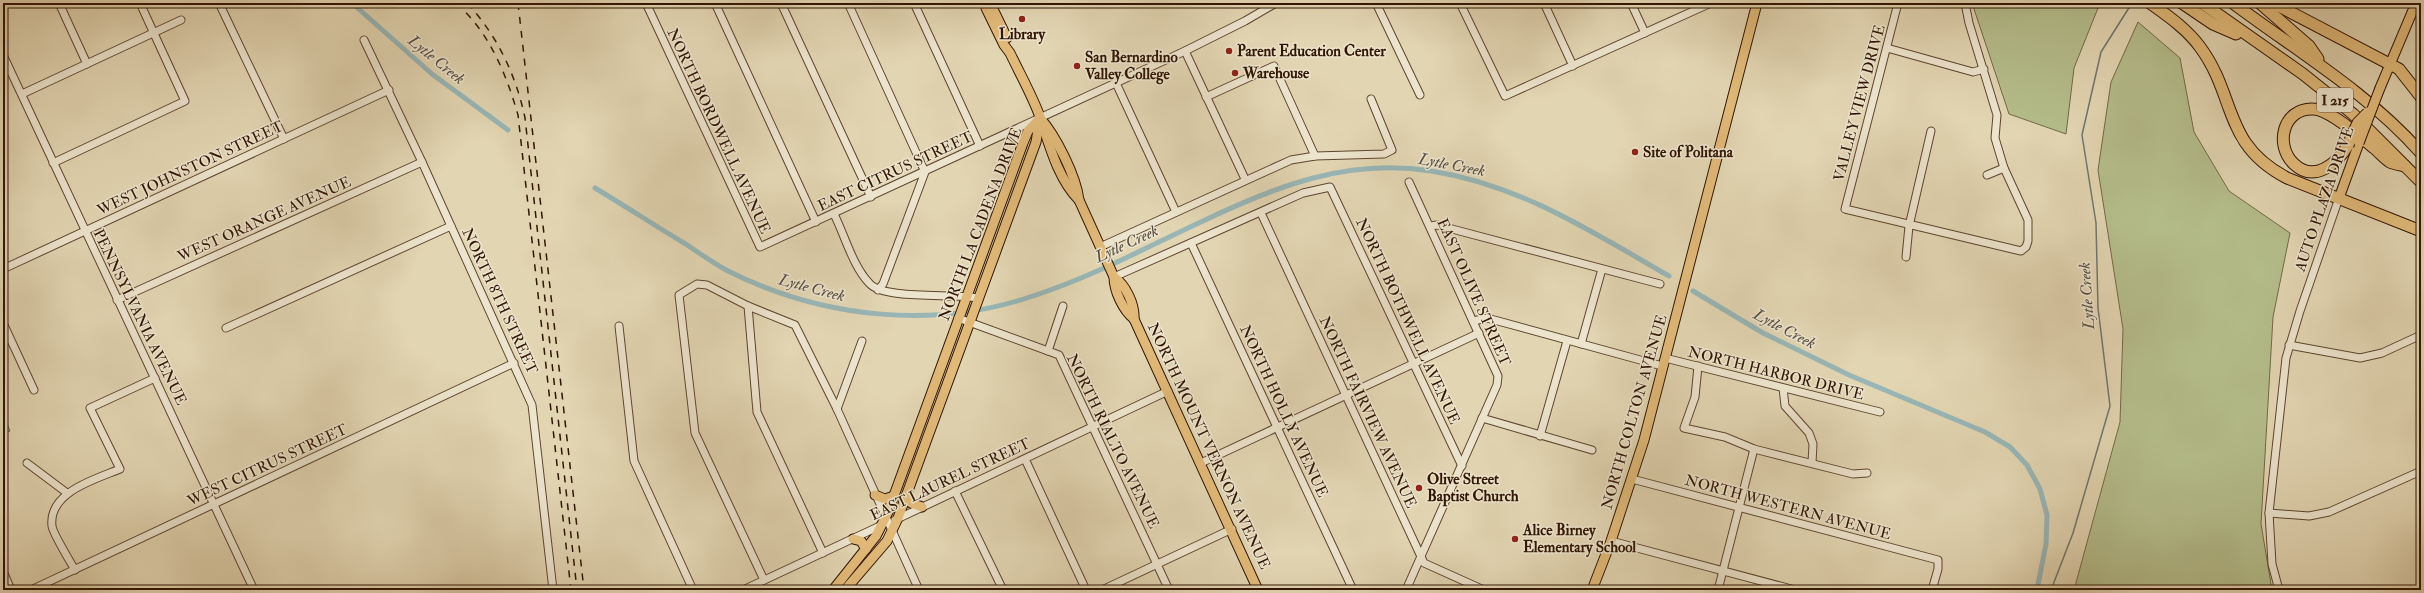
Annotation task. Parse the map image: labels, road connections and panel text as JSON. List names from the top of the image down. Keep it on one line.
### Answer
{"streets":{"highway":["I 215"],"main road":["AUTO PLAZA DRIVE","NORTH LA CADENA DRIVE","NORTH COLTON AVENUE","NORTH MOUNT VERNON AVENUE"],"street":["VALLEY VIEW DRIVE","NORTH BORDWELL AVENUE","WEST JOHNSTON STREET","EAST CITRUS STREET","WEST ORANGE AVENUE","EAST OLIVE STREET","NORTH 8TH STREET","PENNSYLVANIA AVENUE","NORTH BOTHWELL AVENUE","NORTH HARBOR DRIVE","NORTH HOLLY AVENUE","NORTH FAIRVIEW AVENUE","NORTH RIALTO AVENUE","WEST CITRUS STREET","EAST LAUREL STREET","NORTH WESTERN AVENUE"]},"crossings":[["NORTH BORDWELL AVENUE","EAST CITRUS STREET"],["WEST JOHNSTON STREET","NORTH 8TH STREET"],["WEST JOHNSTON STREET","PENNSYLVANIA AVENUE"],["EAST CITRUS STREET","NORTH LA CADENA DRIVE"],["EAST CITRUS STREET","NORTH MOUNT VERNON AVENUE"],["WEST ORANGE AVENUE","NORTH 8TH STREET"],["WEST ORANGE AVENUE","PENNSYLVANIA AVENUE"],["NORTH LA CADENA DRIVE","NORTH RIALTO AVENUE"],["NORTH LA CADENA DRIVE","NORTH MOUNT VERNON AVENUE"],["NORTH LA CADENA DRIVE","EAST LAUREL STREET"],["EAST OLIVE STREET","NORTH BOTHWELL AVENUE"],["EAST OLIVE STREET","NORTH HARBOR DRIVE"],["EAST OLIVE STREET","NORTH FAIRVIEW AVENUE"],["NORTH 8TH STREET","WEST CITRUS STREET"],["PENNSYLVANIA AVENUE","WEST CITRUS STREET"],["NORTH BOTHWELL AVENUE","NORTH FAIRVIEW AVENUE"],["NORTH HARBOR DRIVE","NORTH COLTON AVENUE"],["NORTH COLTON AVENUE","NORTH WESTERN AVENUE"],["NORTH RIALTO AVENUE","EAST LAUREL STREET"],["NORTH MOUNT VERNON AVENUE","EAST LAUREL STREET"]],"water":["Lytle Creek"],"places":["Library","Parent Education Center","San Bernardino Valley College","Warehouse","Site of Politana","Olive Street Baptist Church","Alice Birney Elementary School"]}
